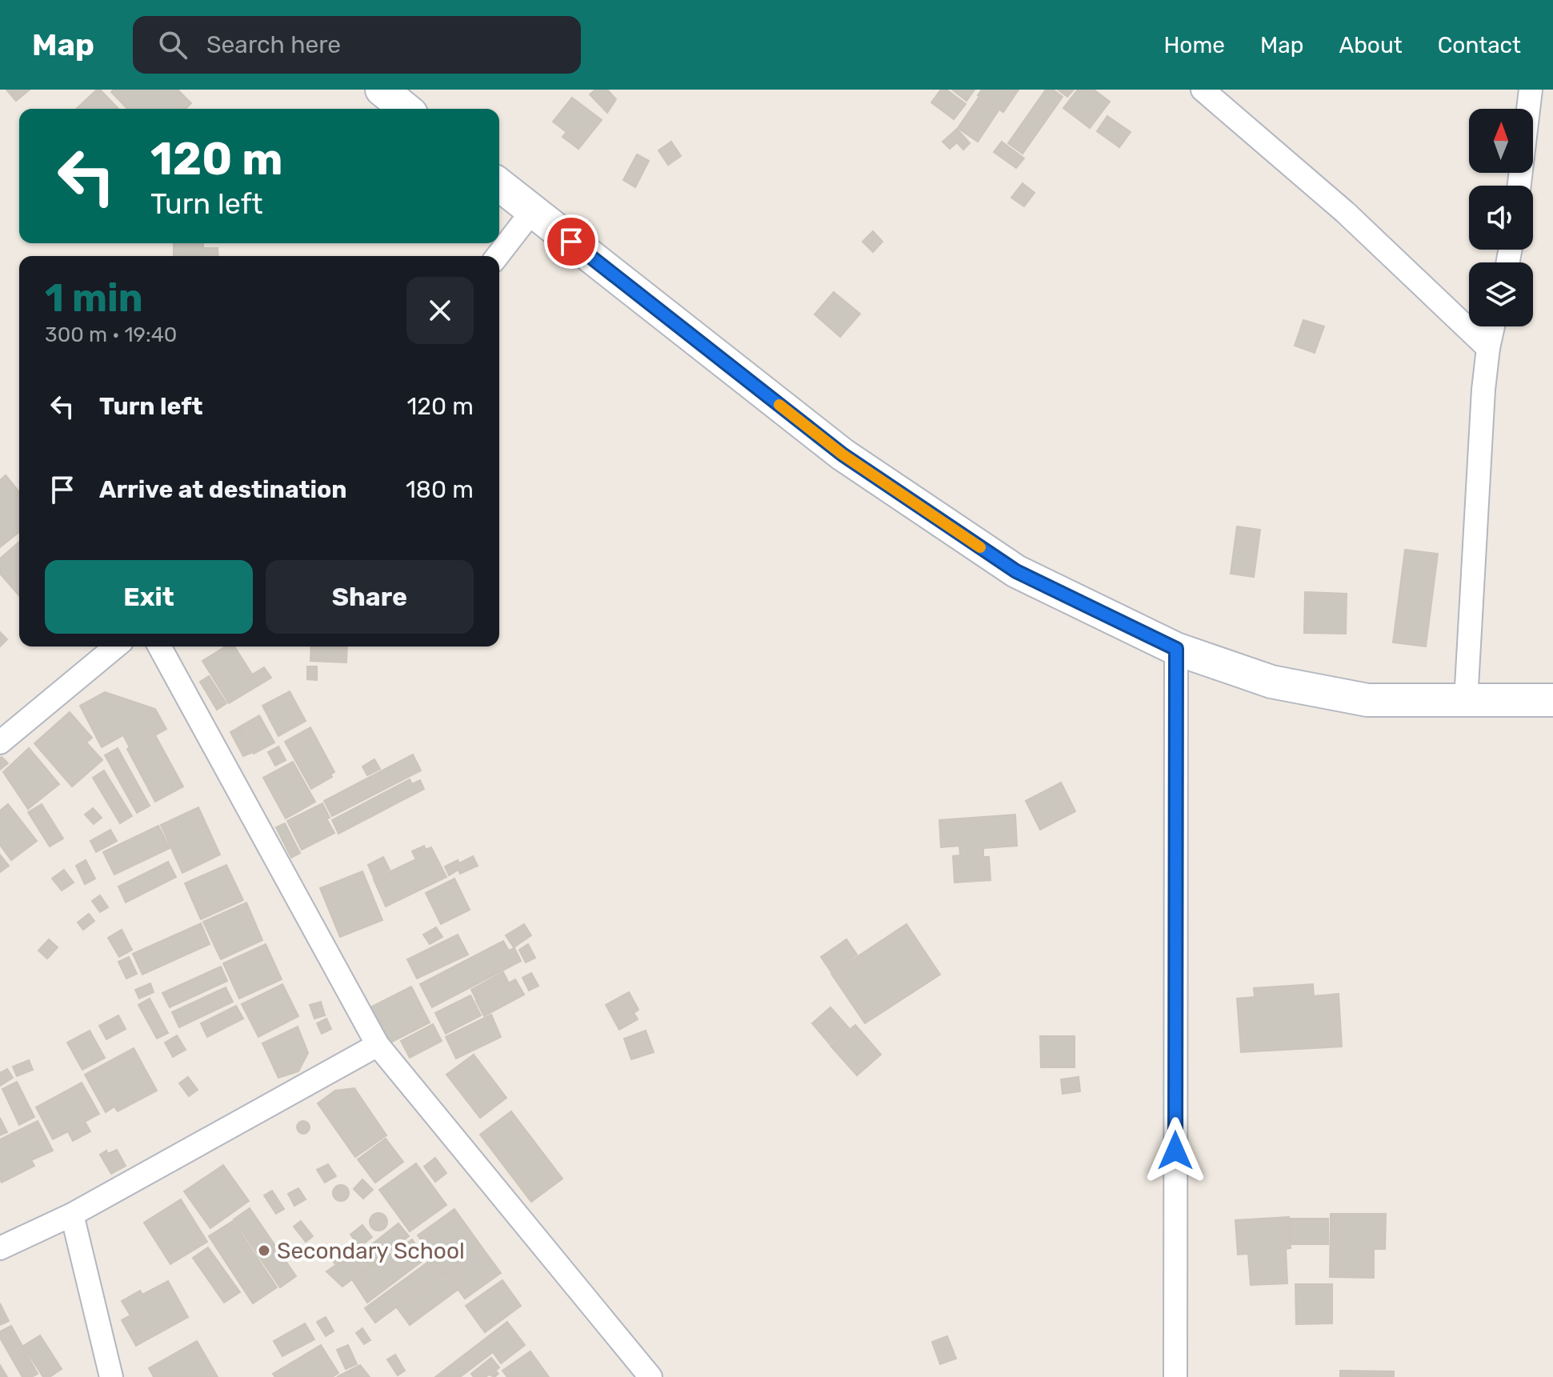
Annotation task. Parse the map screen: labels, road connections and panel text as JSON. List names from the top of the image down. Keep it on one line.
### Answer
{"places":["Secondary School"],"north":"top","page":{"header":"Map","search":"Search here","nav":["Home","Map","About","Contact"],"turn":["120 m","Turn left"],"heading":["1 min","300 m · 19:40"],"list":[{"name":"Turn left","value":"120 m"},{"name":"Arrive at destination","value":"180 m"}],"buttons":["Exit","Share"]}}
